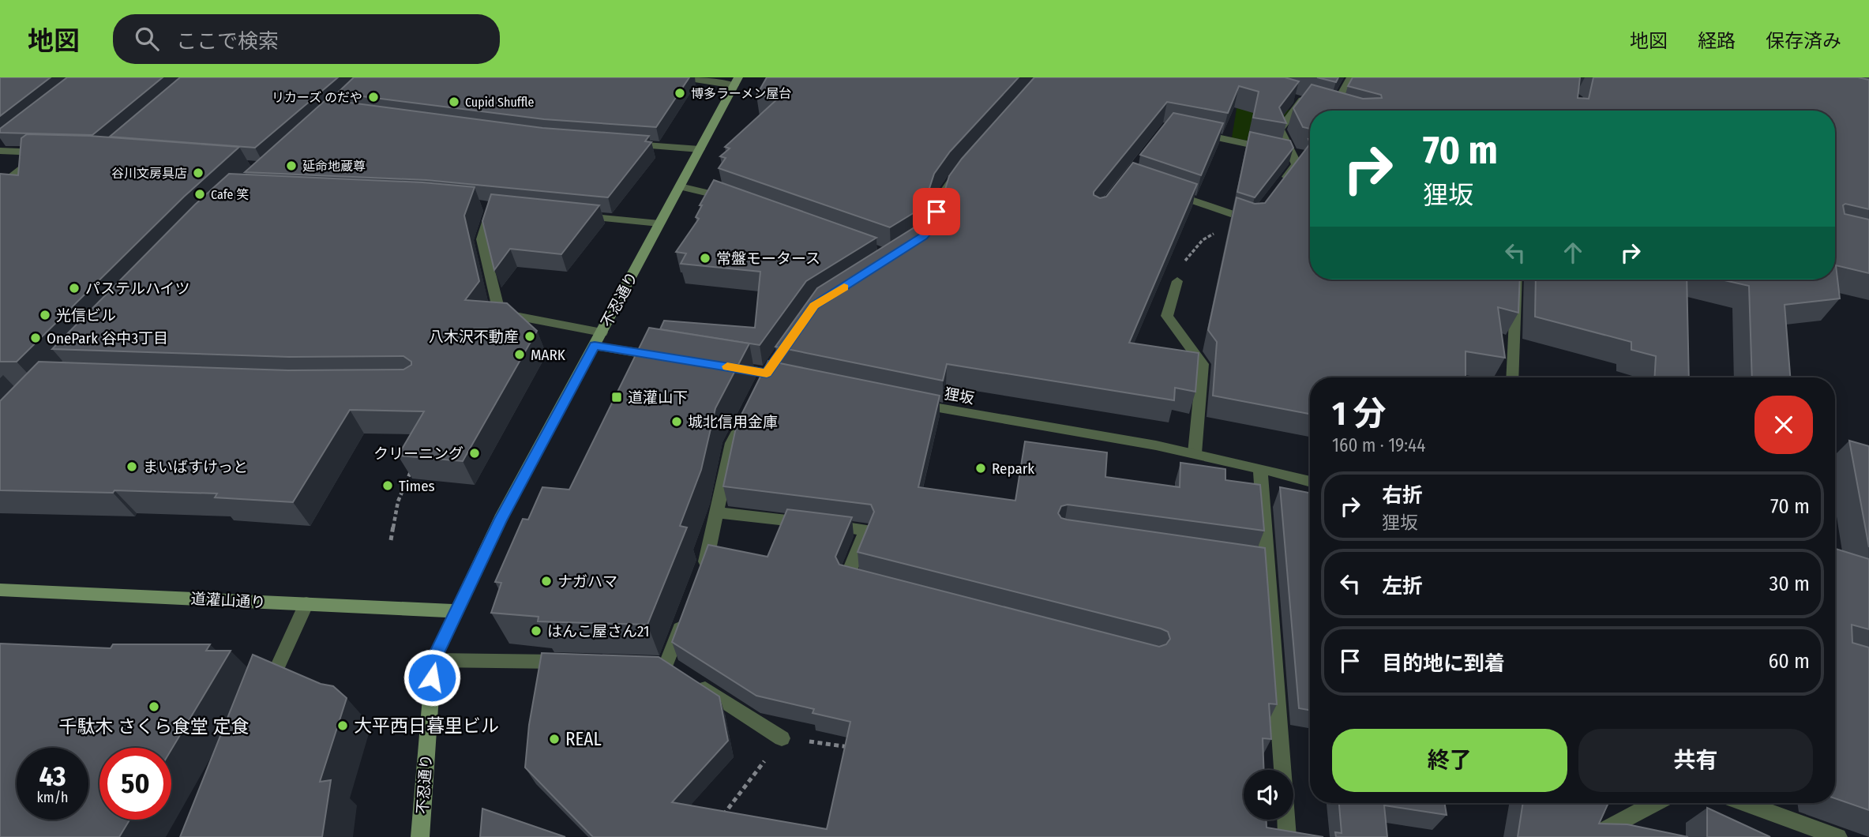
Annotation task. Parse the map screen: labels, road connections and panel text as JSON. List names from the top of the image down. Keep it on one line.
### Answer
{"streets":{"main road":["不忍通り","道灌山通り"],"street":["狸坂"]},"crossings":[["不忍通り","道灌山通り"]],"places":{"other":["博多ラーメン屋台","リカーズ のだや","Cupid Shuffle","延命地蔵尊","谷川文房具店","Cafe 笑","常盤モータース","パステルハイツ","光信ビル","八木沢不動産","OnePark 谷中3丁目","MARK","城北信用金庫","クリーニング","まいばすけっと","Repark","Times","ナガハマ","はんこ屋さん21","千駄木 さくら食堂 定食","大平西日暮里ビル","REAL"],"transit":["道灌山下"]},"page":{"header":"地図","search":"ここで検索","nav":["地図","経路","保存済み"],"turn":["70 m","狸坂"],"heading":["1 分","160 m · 19:44"],"list":[{"name":"右折","note":"狸坂","value":"70 m"},{"name":"左折","value":"30 m"},{"name":"目的地に到着","value":"60 m"}],"buttons":["終了","共有"],"speed":"43 km/h","limit":"50"}}
